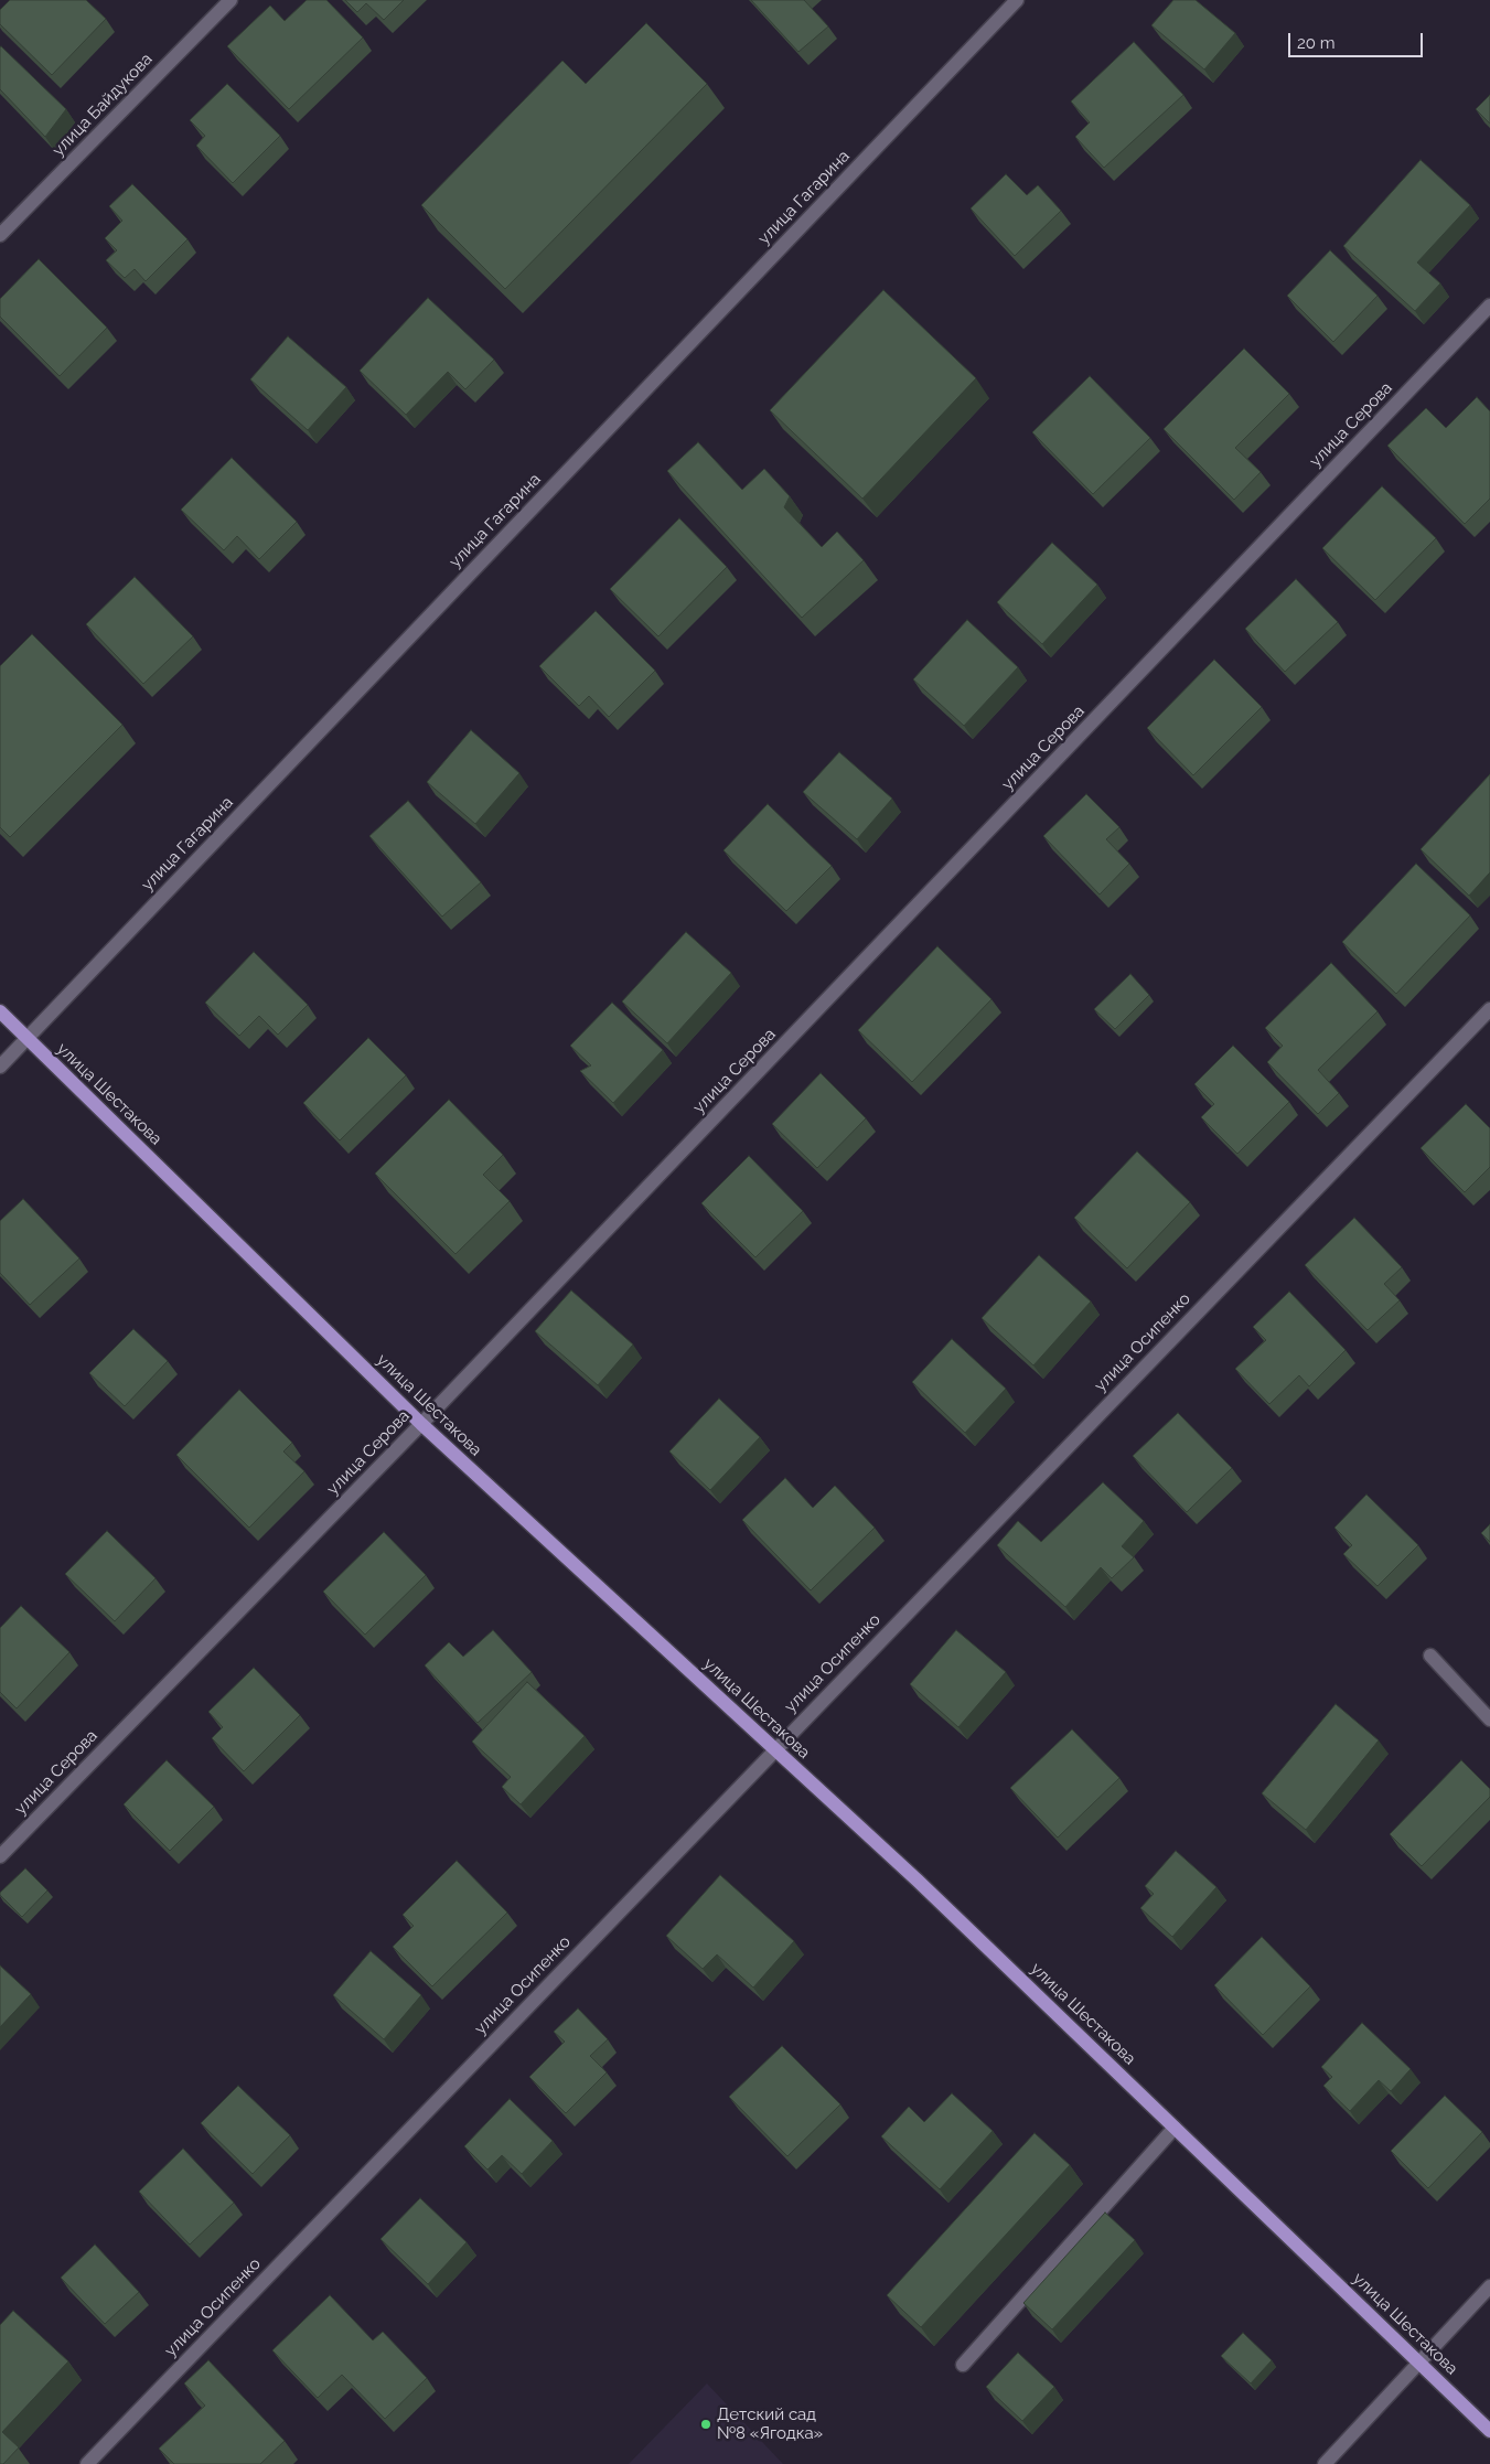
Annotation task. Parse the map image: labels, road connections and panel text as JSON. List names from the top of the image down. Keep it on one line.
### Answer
{"streets":{"main road":["улица Шестакова"],"street":["улица Байдукова","улица Гагарина","улица Серова","улица Осипенко"]},"crossings":[["улица Гагарина","улица Шестакова"],["улица Серова","улица Шестакова"],["улица Шестакова","улица Осипенко"]],"places":["Детский сад №8 «Ягодка»"],"scale_bar":"20 m"}
